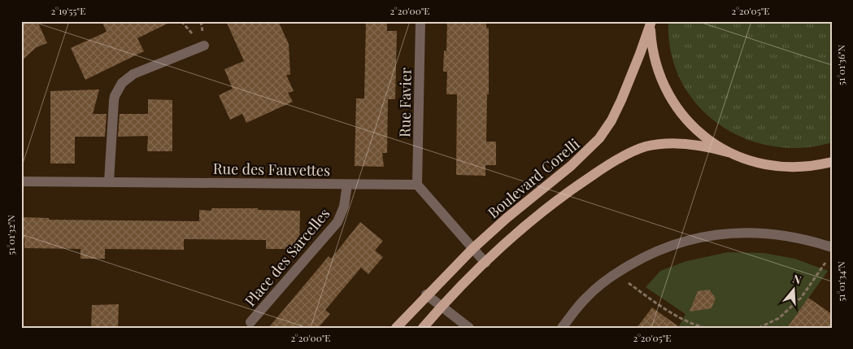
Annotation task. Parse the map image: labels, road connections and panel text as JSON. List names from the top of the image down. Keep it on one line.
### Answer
{"streets":{"main road":["Boulevard Corelli"],"street":["Rue Favier","Rue des Fauvettes","Place des Sarcelles"]},"crossings":[["Rue Favier","Rue des Fauvettes"],["Rue des Fauvettes","Place des Sarcelles"]],"north":"top","coordinates":["2°19'55\"E","2°20'00\"E","2°20'05\"E","51°01'36\"N","51°01'32\"N","51°01'34\"N"]}
